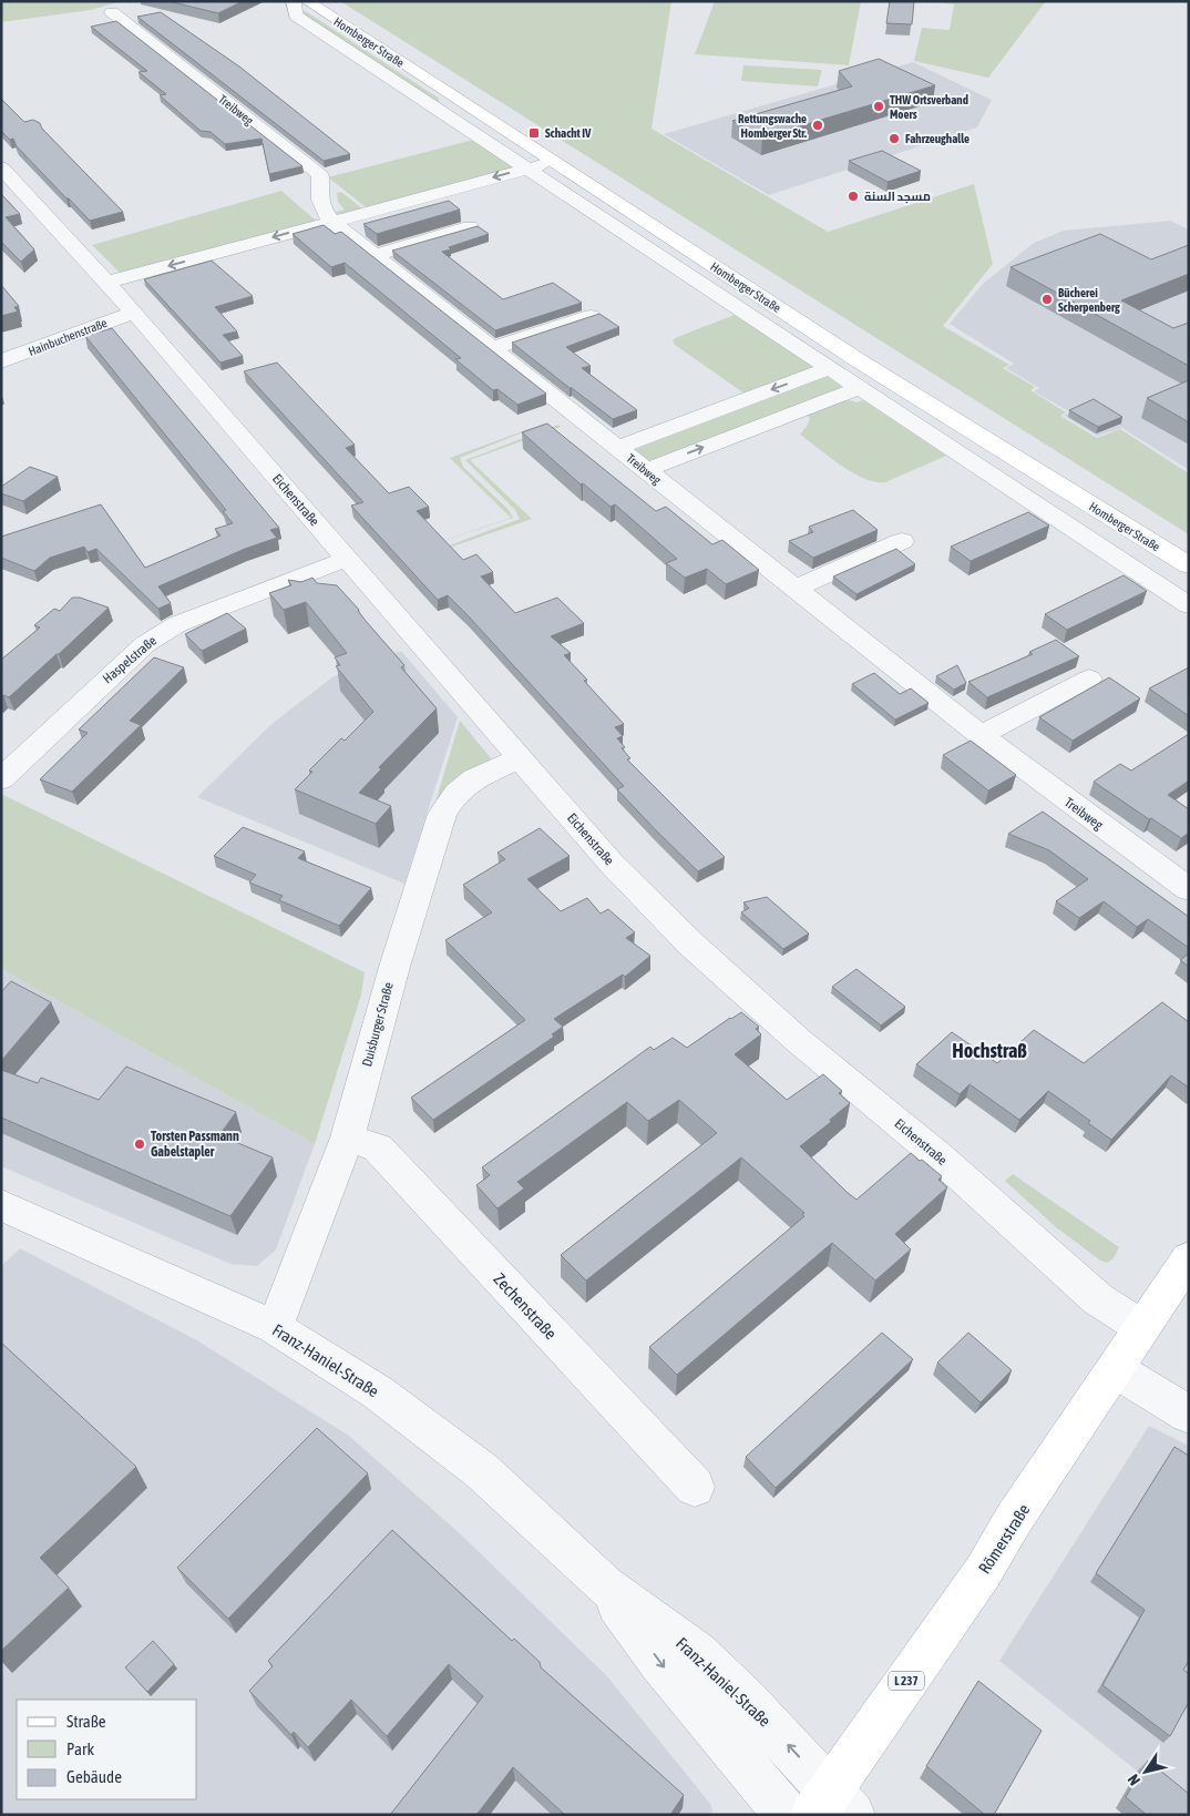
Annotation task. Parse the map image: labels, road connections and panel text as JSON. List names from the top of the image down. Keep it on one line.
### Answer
{"streets":{"main road":["Homberger Straße","Römerstraße","L 237"],"street":["Treibweg","Hainbuchenstraße","Eichenstraße","Haspelstraße","Duisburger Straße","Zechenstraße","Franz-Haniel-Straße"]},"crossings":[["Hainbuchenstraße","Eichenstraße"],["Eichenstraße","Haspelstraße"],["Eichenstraße","Duisburger Straße"],["Eichenstraße","Römerstraße"],["Duisburger Straße","Zechenstraße"],["Duisburger Straße","Franz-Haniel-Straße"],["Franz-Haniel-Straße","Römerstraße"]],"districts":["Hochstraß"],"places":{"other":["THW Ortsverband Moers","Rettungswache Homberger Str.","Fahrzeughalle","مسجد السنة","Bücherei Scherpenberg","Torsten Passmann Gabelstapler"],"transit":["Schacht IV"]},"legend":["Straße","Park","Gebäude"],"north":"bottom left"}
